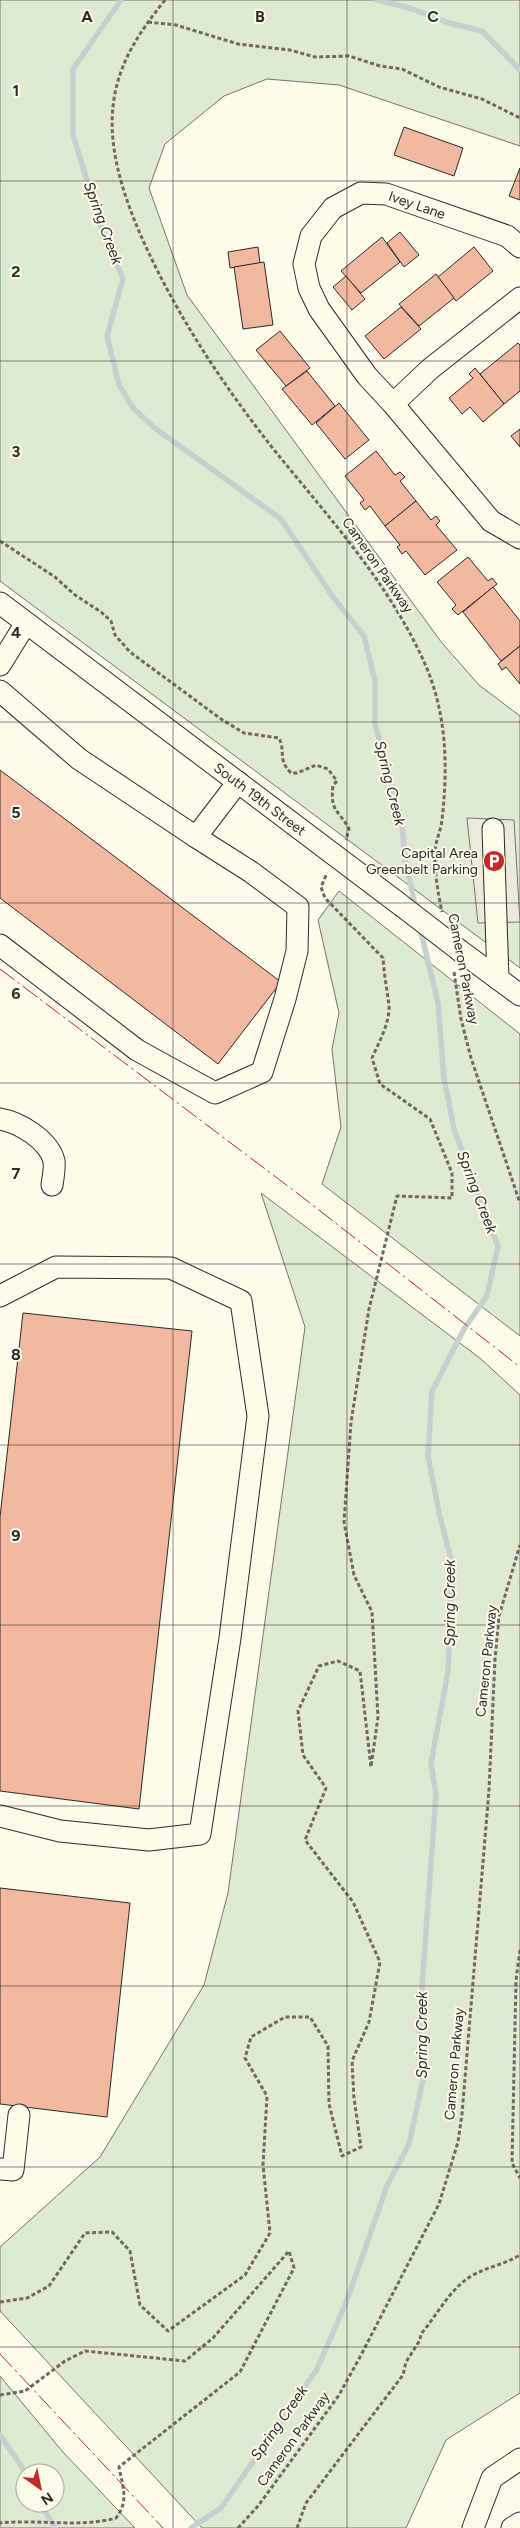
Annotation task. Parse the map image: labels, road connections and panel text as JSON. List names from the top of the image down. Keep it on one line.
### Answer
{"streets":{"street":["Ivey Lane","South 19th Street"],"path":["Cameron Parkway"]},"water":["Spring Creek"],"places":{"parking":["Capital Area Greenbelt Parking"]},"north":"bottom right","grid":{"columns":["A","B","C"],"rows":["1","2","3","4","5","6","7","8","9"]}}
